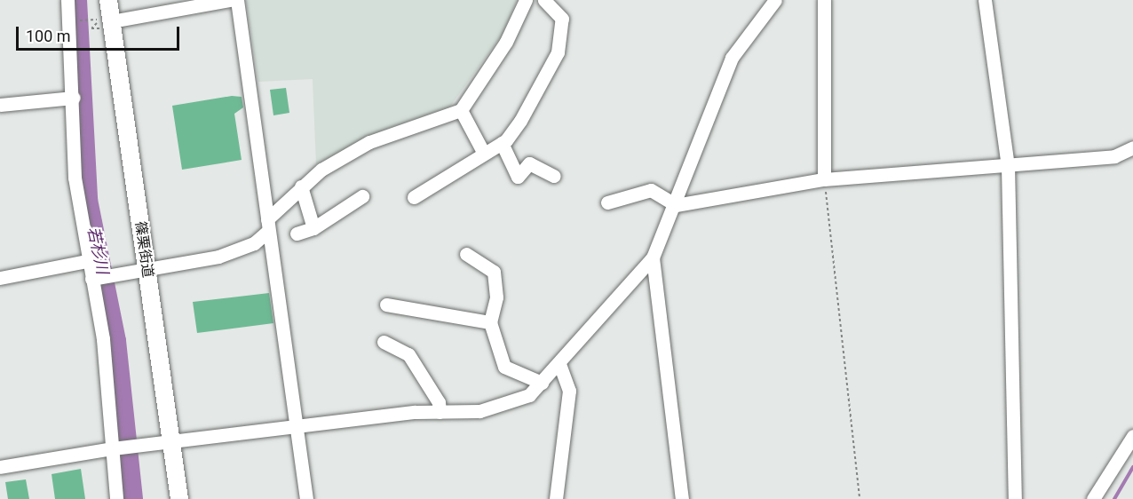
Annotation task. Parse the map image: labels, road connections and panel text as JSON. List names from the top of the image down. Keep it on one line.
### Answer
{"streets":{"main road":["篠栗街道"]},"water":["若杉川"],"scale_bar":"100 m"}
